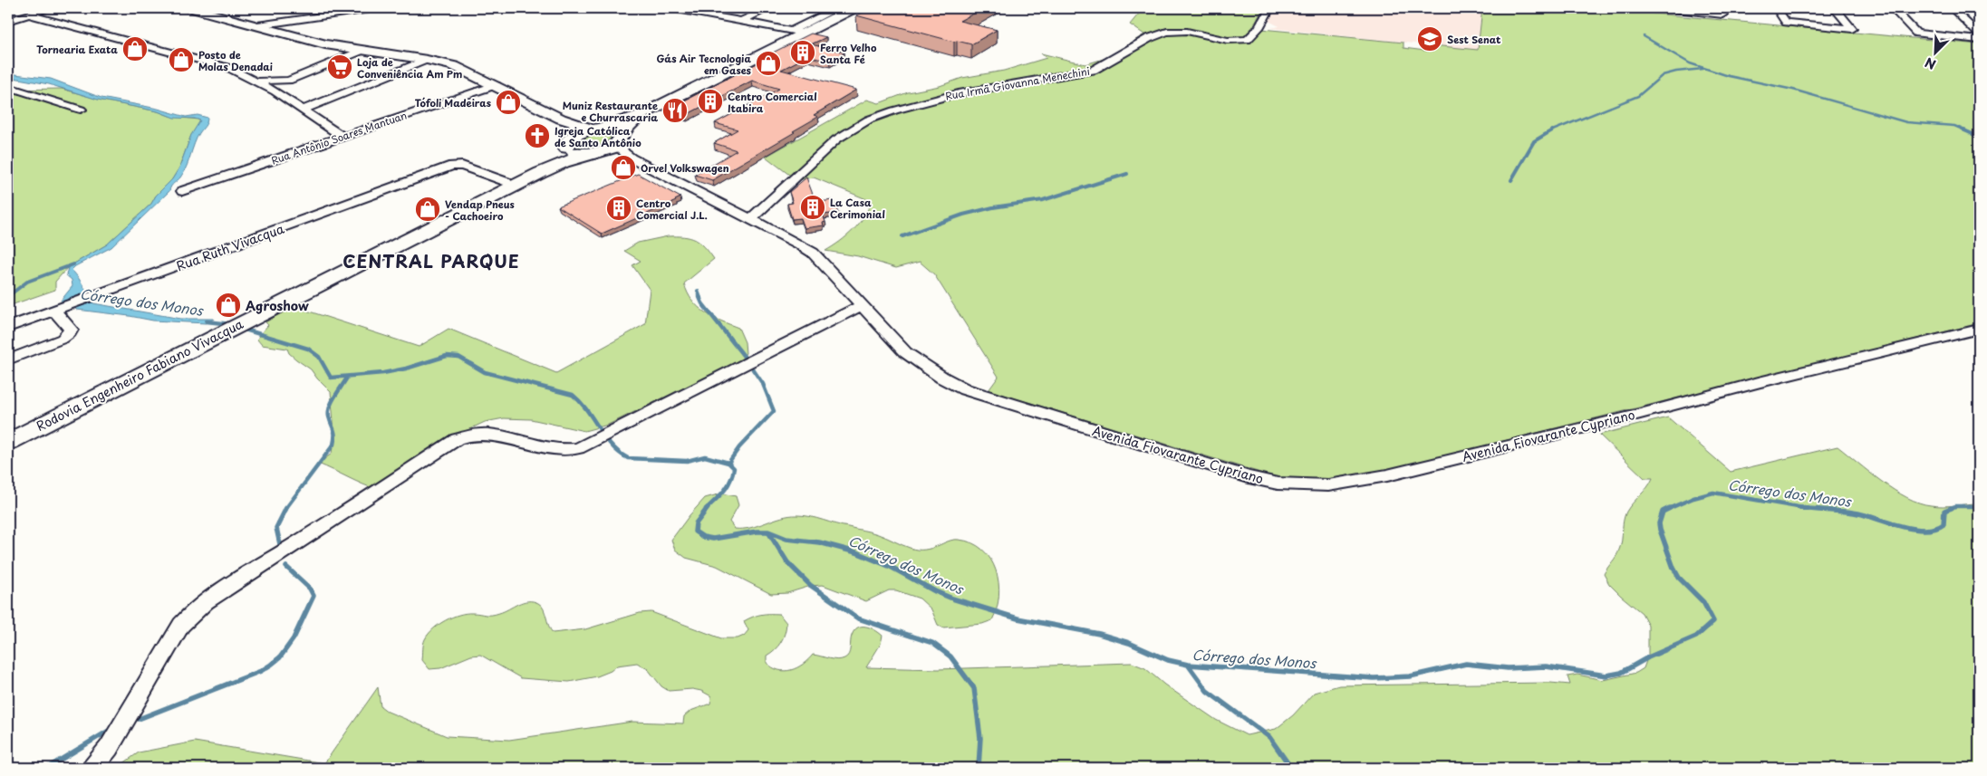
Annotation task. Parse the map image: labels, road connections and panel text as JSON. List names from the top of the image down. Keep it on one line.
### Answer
{"streets":{"highway":["Rodovia Engenheiro Fabiano Vivacqua"],"street":["Rua Irmã Giovanna Menechini","Rua Antônio Soares Mantuan","Rua Ruth Vivacqua","Avenida Fiovarante Cypriano"]},"crossings":[["Rua Irmã Giovanna Menechini","Avenida Fiovarante Cypriano"]],"districts":["CENTRAL PARQUE"],"water":["Córrego dos Monos"],"places":{"school or university":["Sest Senat"],"shop":["Tornearia Exata","Posto de Molas Denadai","Gás Air Tecnologia em Gases","Tófoli Madeiras","Orvel Volkswagen","Vendap Pneus - Cachoeiro","Agroshow"],"building":["Ferro Velho Santa Fé","Centro Comercial Itabira","La Casa Cerimonial","Centro Comercial J.L."],"supermarket":["Loja de Conveniência Am Pm"],"restaurant":["Muniz Restaurante e Churrascaria"],"church":["Igreja Católica de Santo Antônio"]},"north":"bottom left"}
